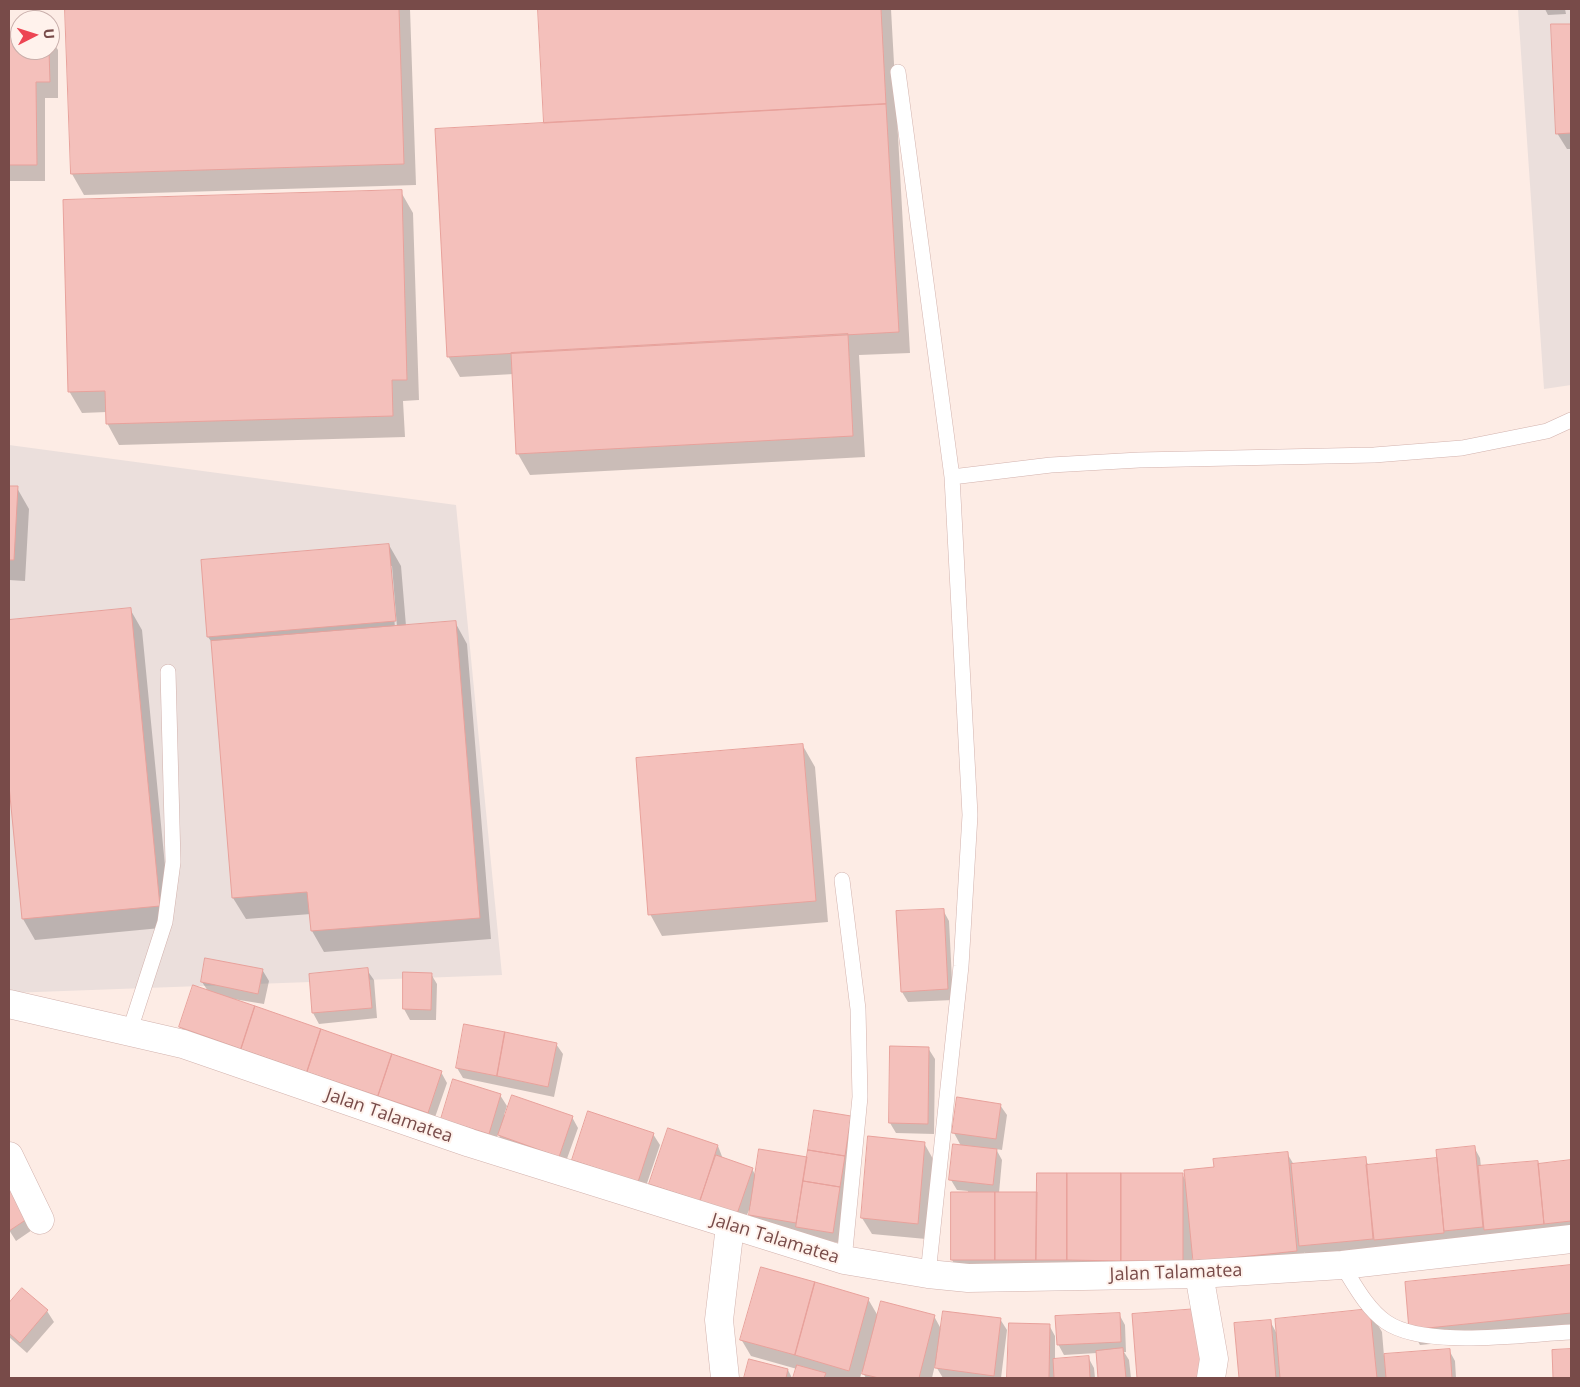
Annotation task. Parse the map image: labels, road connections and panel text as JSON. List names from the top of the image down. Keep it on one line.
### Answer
{"streets":{"street":["Jalan Talamatea"]},"north":"right"}
